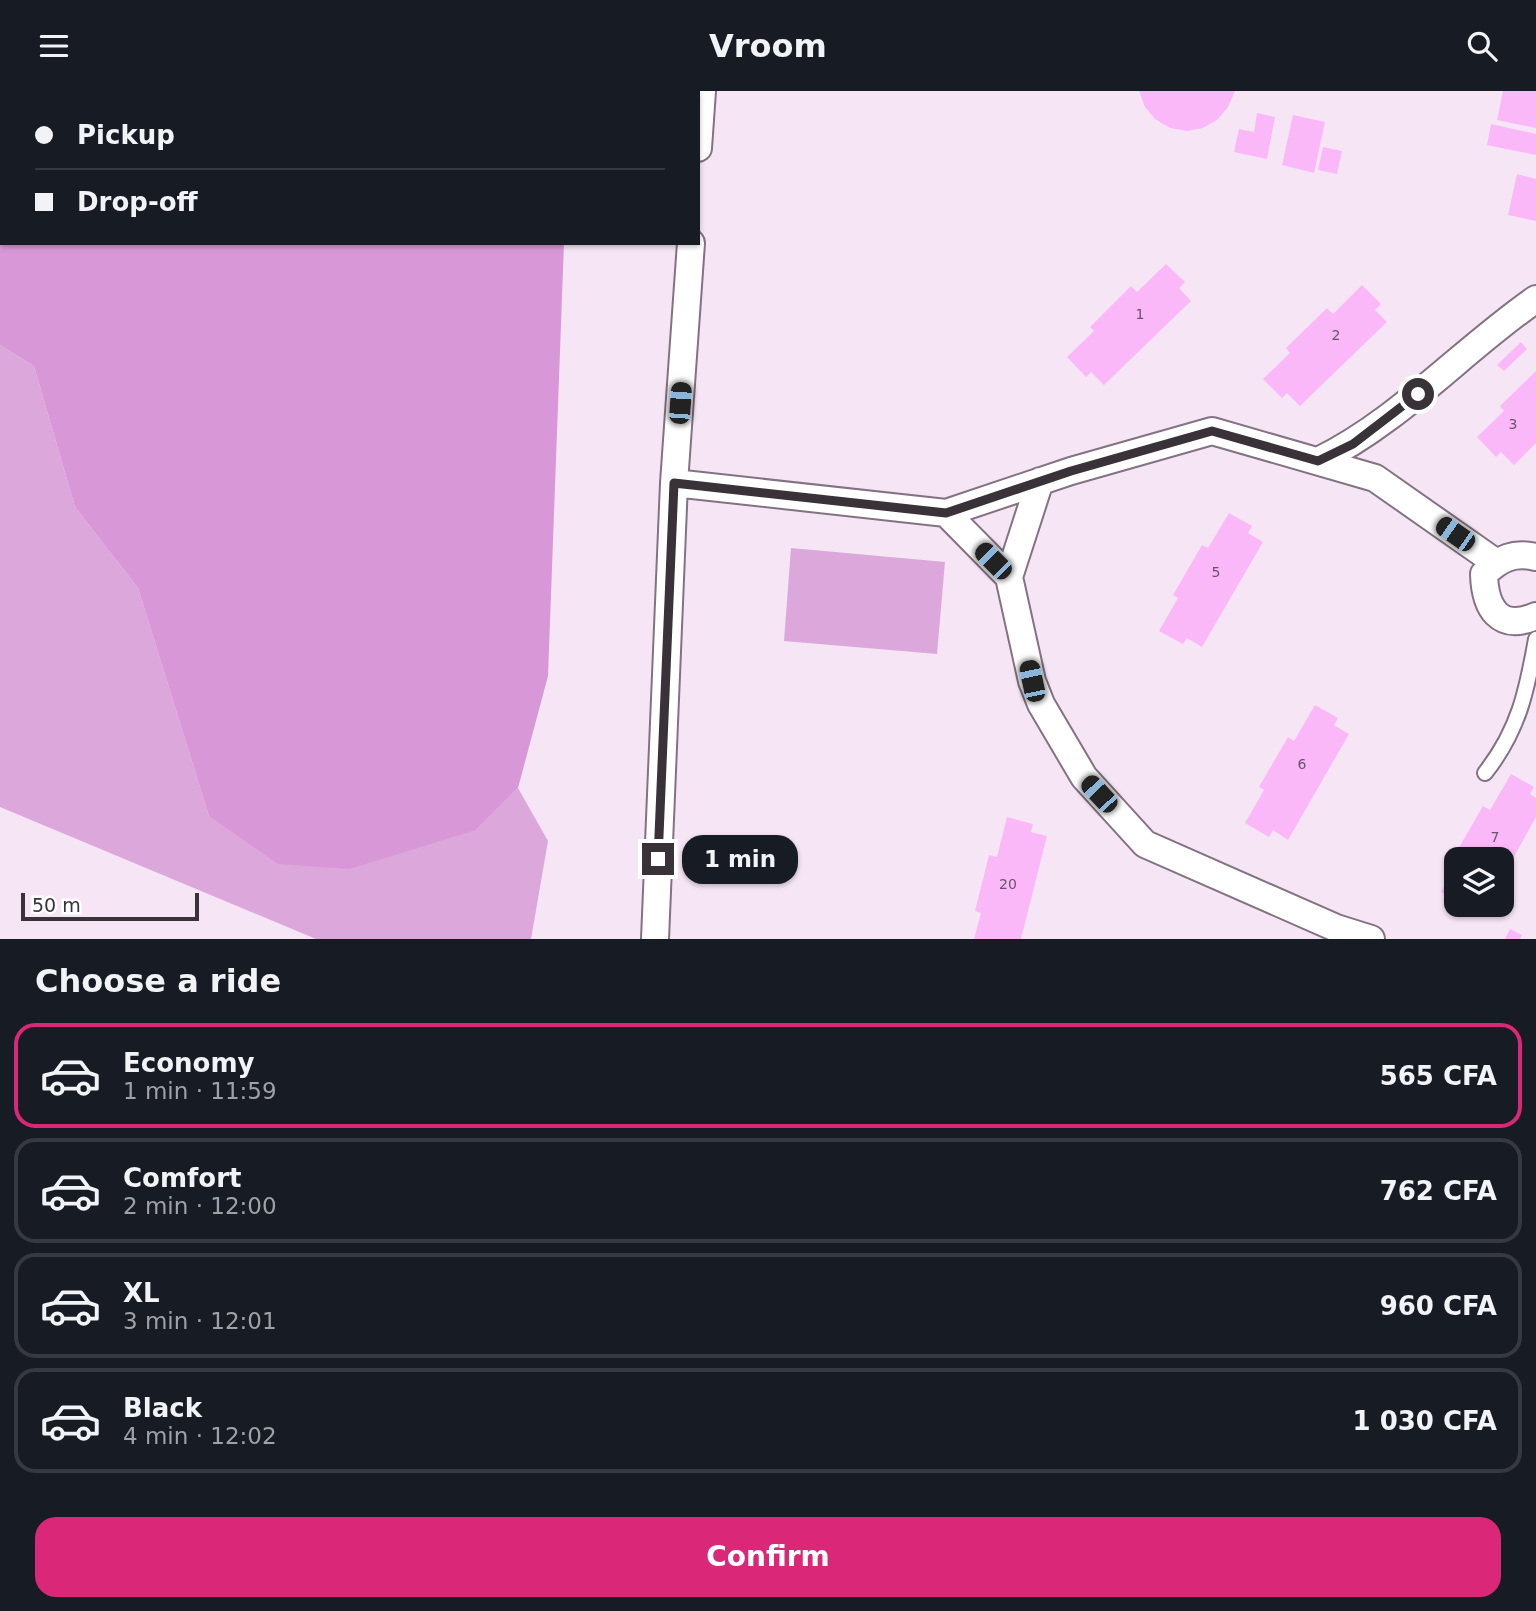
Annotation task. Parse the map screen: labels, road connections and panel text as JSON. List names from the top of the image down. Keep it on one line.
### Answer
{"house_numbers":["1","2","3","5","6","7","20"],"scale_bar":"50 m","page":{"header":"Vroom","banner":["Pickup","Drop-off"],"bubble":"1 min","scale":"50 m","heading":"Choose a ride","list":[{"name":"Economy","note":"1 min · 11:59","value":"565 CFA"},{"name":"Comfort","note":"2 min · 12:00","value":"762 CFA"},{"name":"XL","note":"3 min · 12:01","value":"960 CFA"},{"name":"Black","note":"4 min · 12:02","value":"1 030 CFA"}],"buttons":"Confirm"}}
